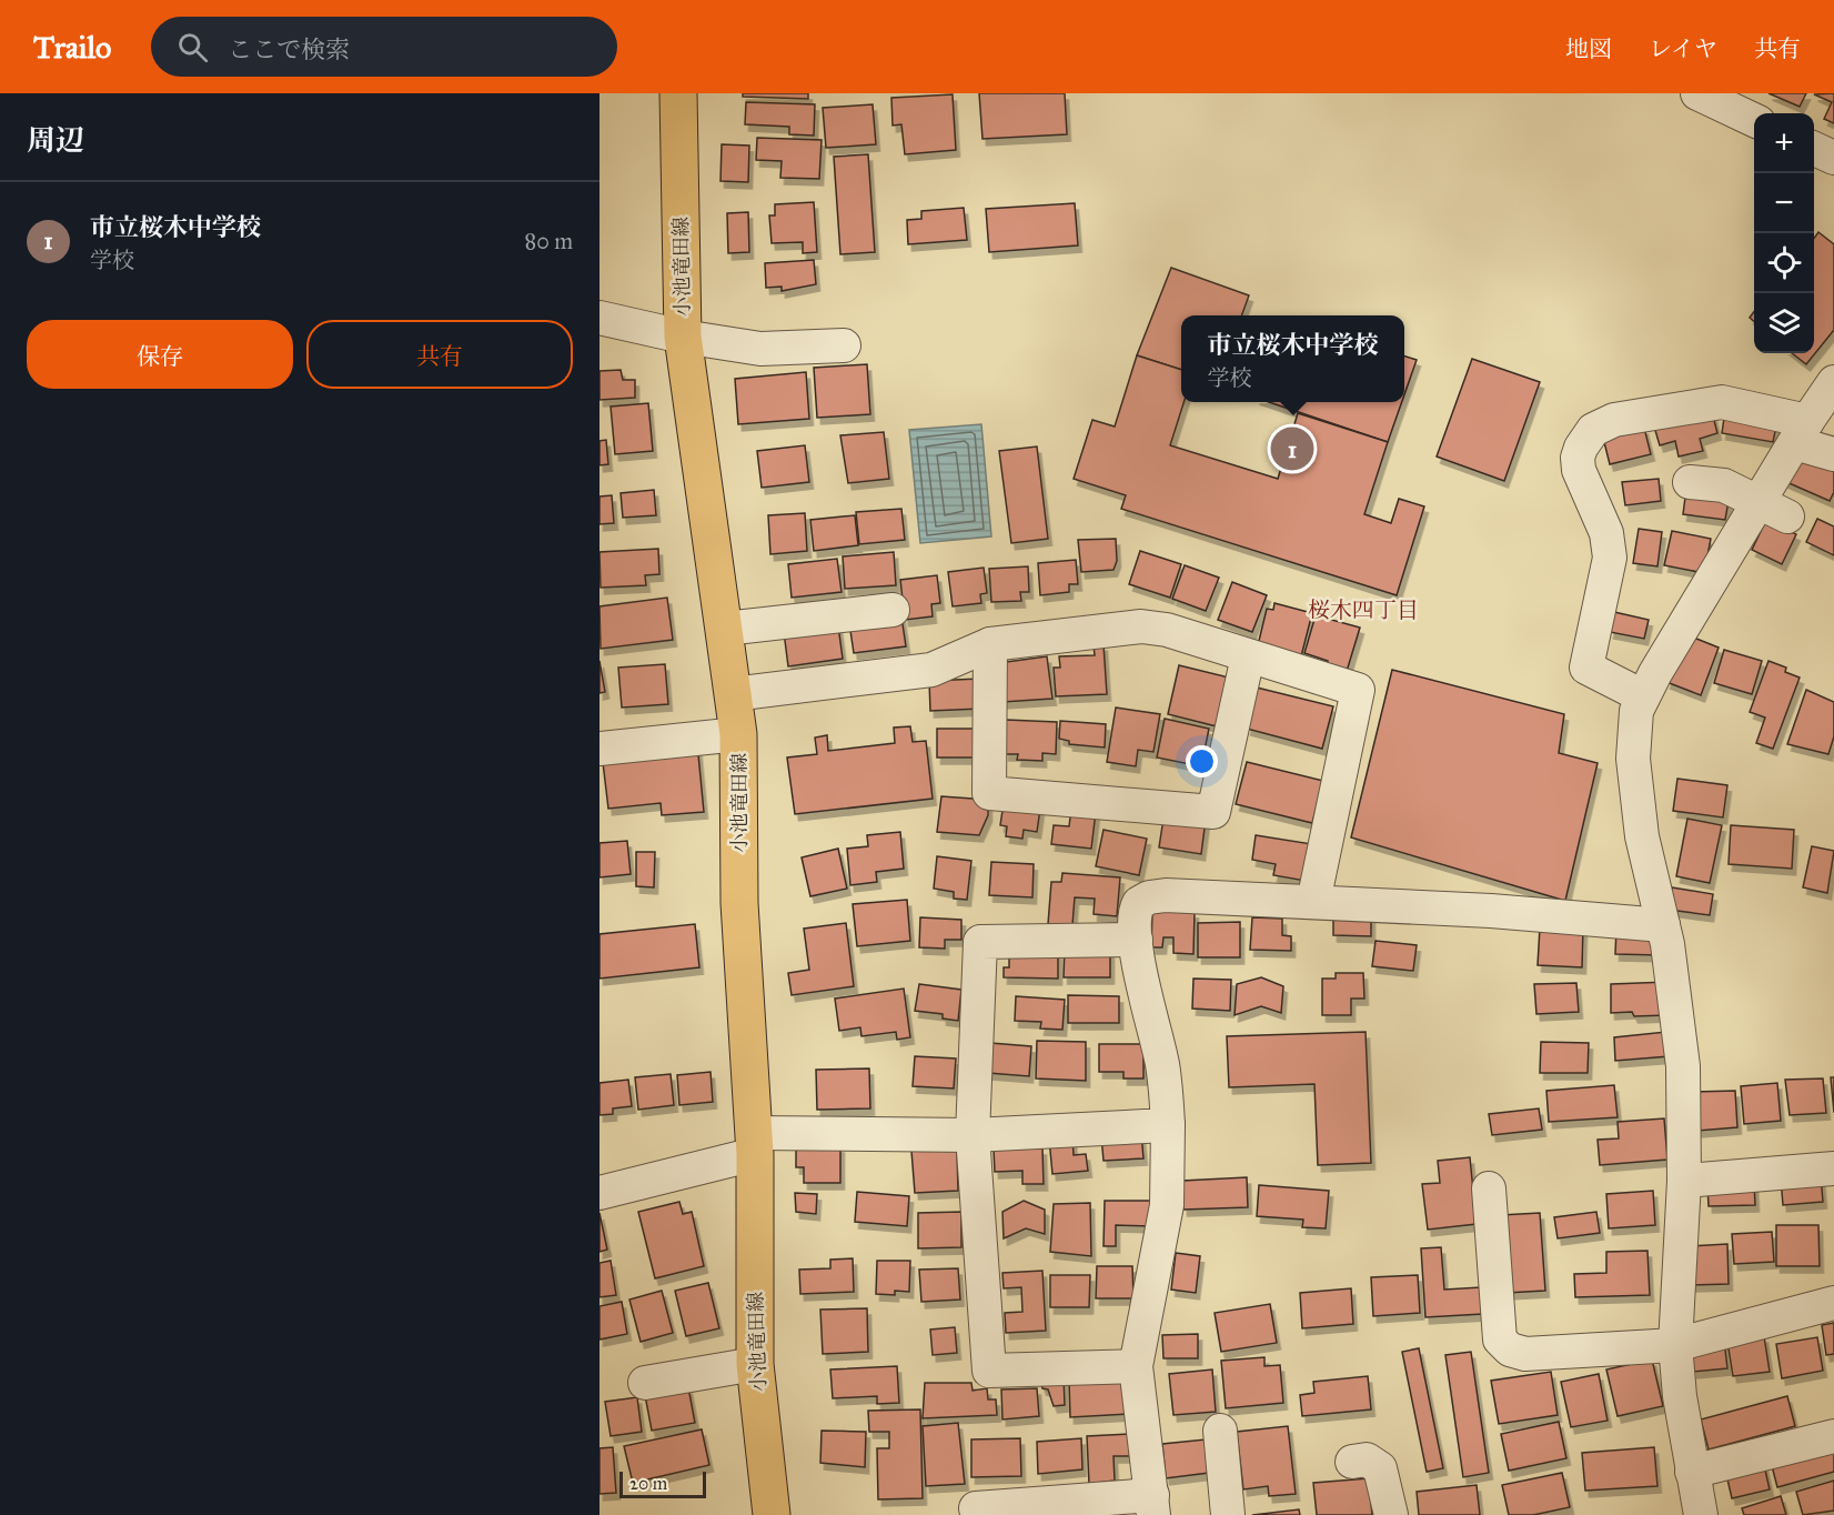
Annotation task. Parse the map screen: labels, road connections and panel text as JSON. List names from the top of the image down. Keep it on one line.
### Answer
{"streets":{"main road":["小池竜田線"]},"districts":["桜木四丁目"],"scale_bar":"20 m","page":{"header":"Trailo","search":"ここで検索","nav":["地図","レイヤ","共有"],"heading":"周辺","map_buttons":["+","−"],"list":[{"mark":"1","name":"市立桜木中学校","note":"学校","value":"80 m"}],"buttons":["保存","共有"],"popup":["市立桜木中学校","学校"],"pins":"1","scale":"20 m"}}
